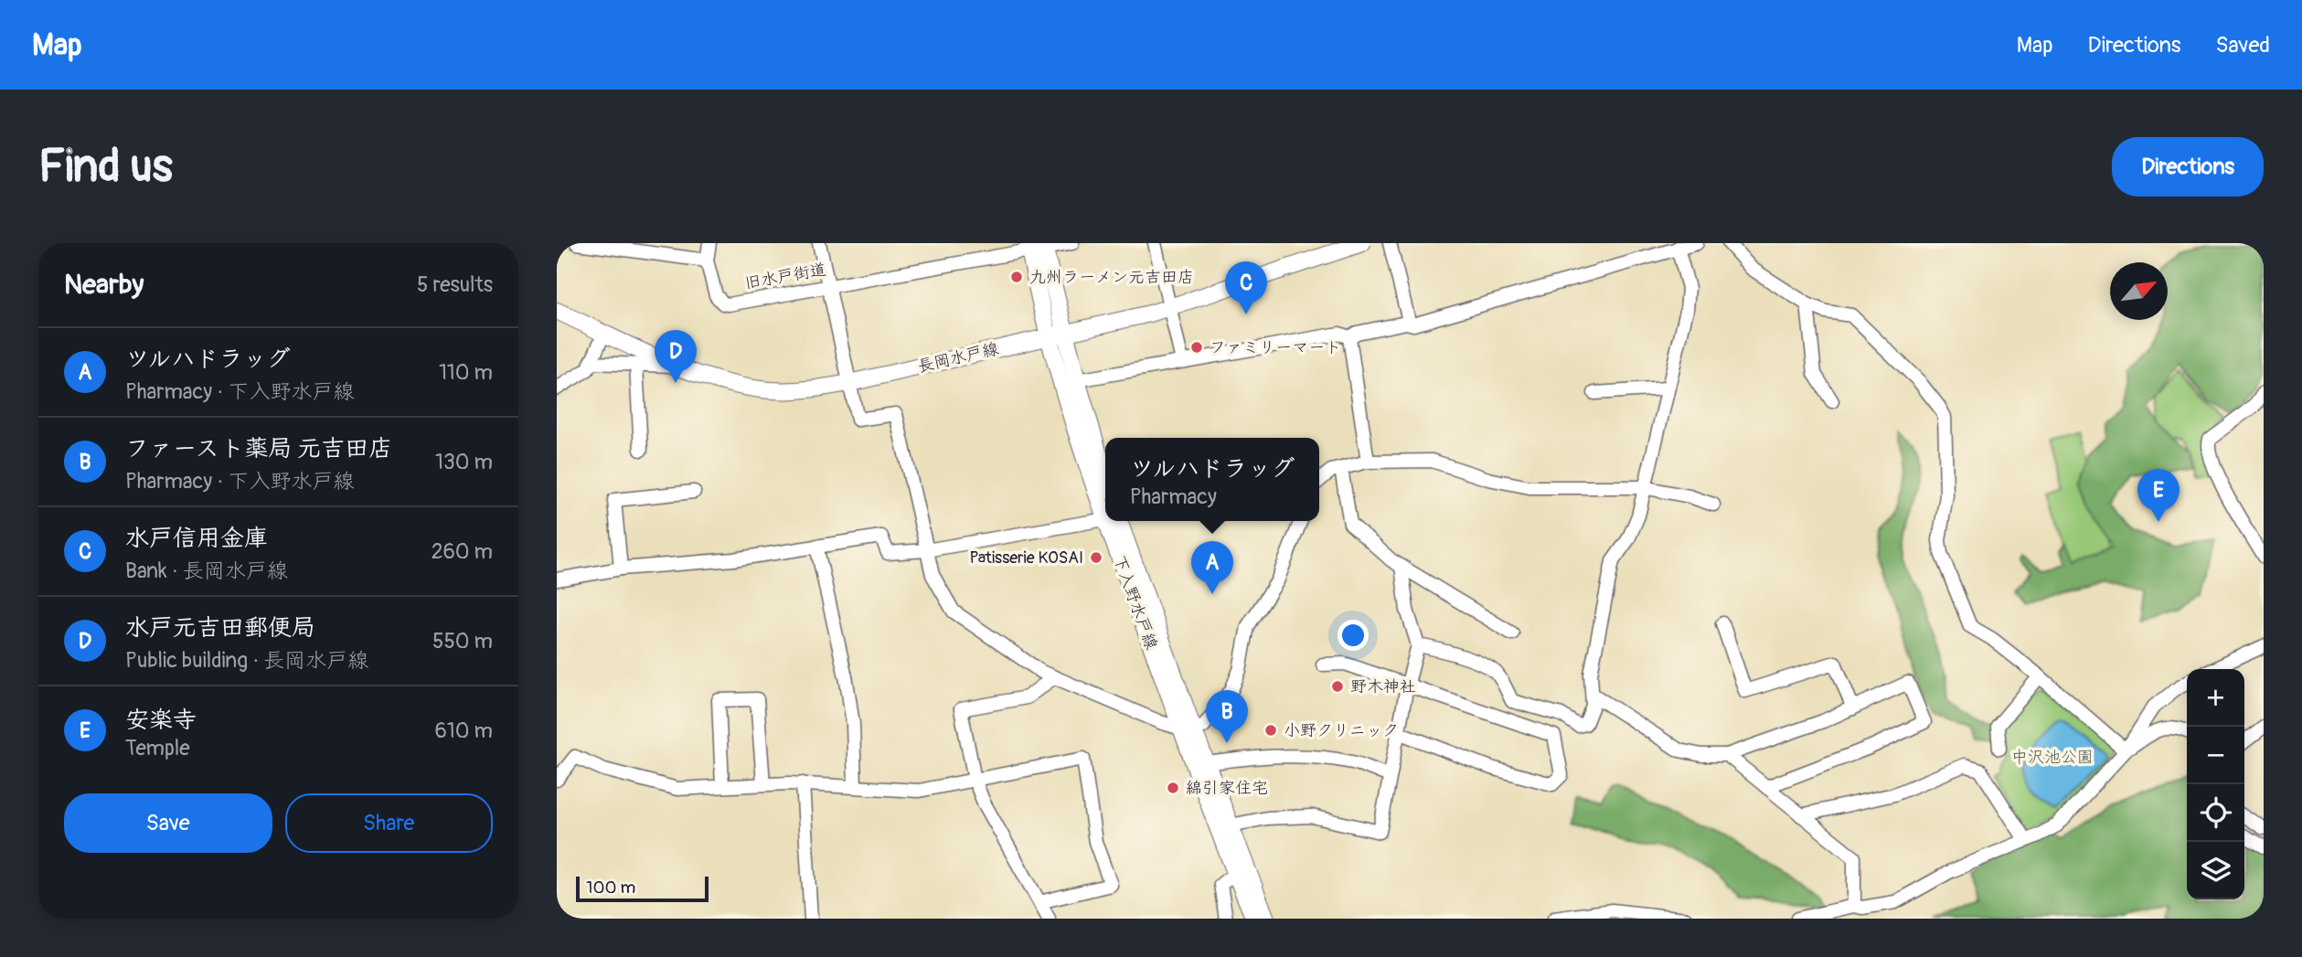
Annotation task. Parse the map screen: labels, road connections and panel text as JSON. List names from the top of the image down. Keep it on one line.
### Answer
{"streets":{"main road":["長岡水戸線","下入野水戸線"],"street":["旧水戸街道"]},"crossings":[["旧水戸街道","下入野水戸線"],["長岡水戸線","下入野水戸線"]],"parks":["中沢池公園"],"places":["九州ラーメン元吉田店","ファミリーマート","Patisserie KOSAI","野木神社","小野クリニック","綿引家住宅"],"scale_bar":"100 m","north":"top right","page":{"header":"Map","nav":["Map","Directions","Saved"],"buttons":["Directions",["Save","Share"]],"title":"Find us","heading":["Nearby","5 results"],"pins":["C","D","E","A","B"],"list":[{"mark":"A","name":"ツルハドラッグ","note":"Pharmacy · 下入野水戸線","value":"110 m"},{"mark":"B","name":"ファースト薬局 元吉田店","note":"Pharmacy · 下入野水戸線","value":"130 m"},{"mark":"C","name":"水戸信用金庫","note":"Bank · 長岡水戸線","value":"260 m"},{"mark":"D","name":"水戸元吉田郵便局","note":"Public building · 長岡水戸線","value":"550 m"},{"mark":"E","name":"安楽寺","note":"Temple","value":"610 m"}],"popup":["ツルハドラッグ","Pharmacy"],"map_buttons":["+","−"],"scale":"100 m"}}
